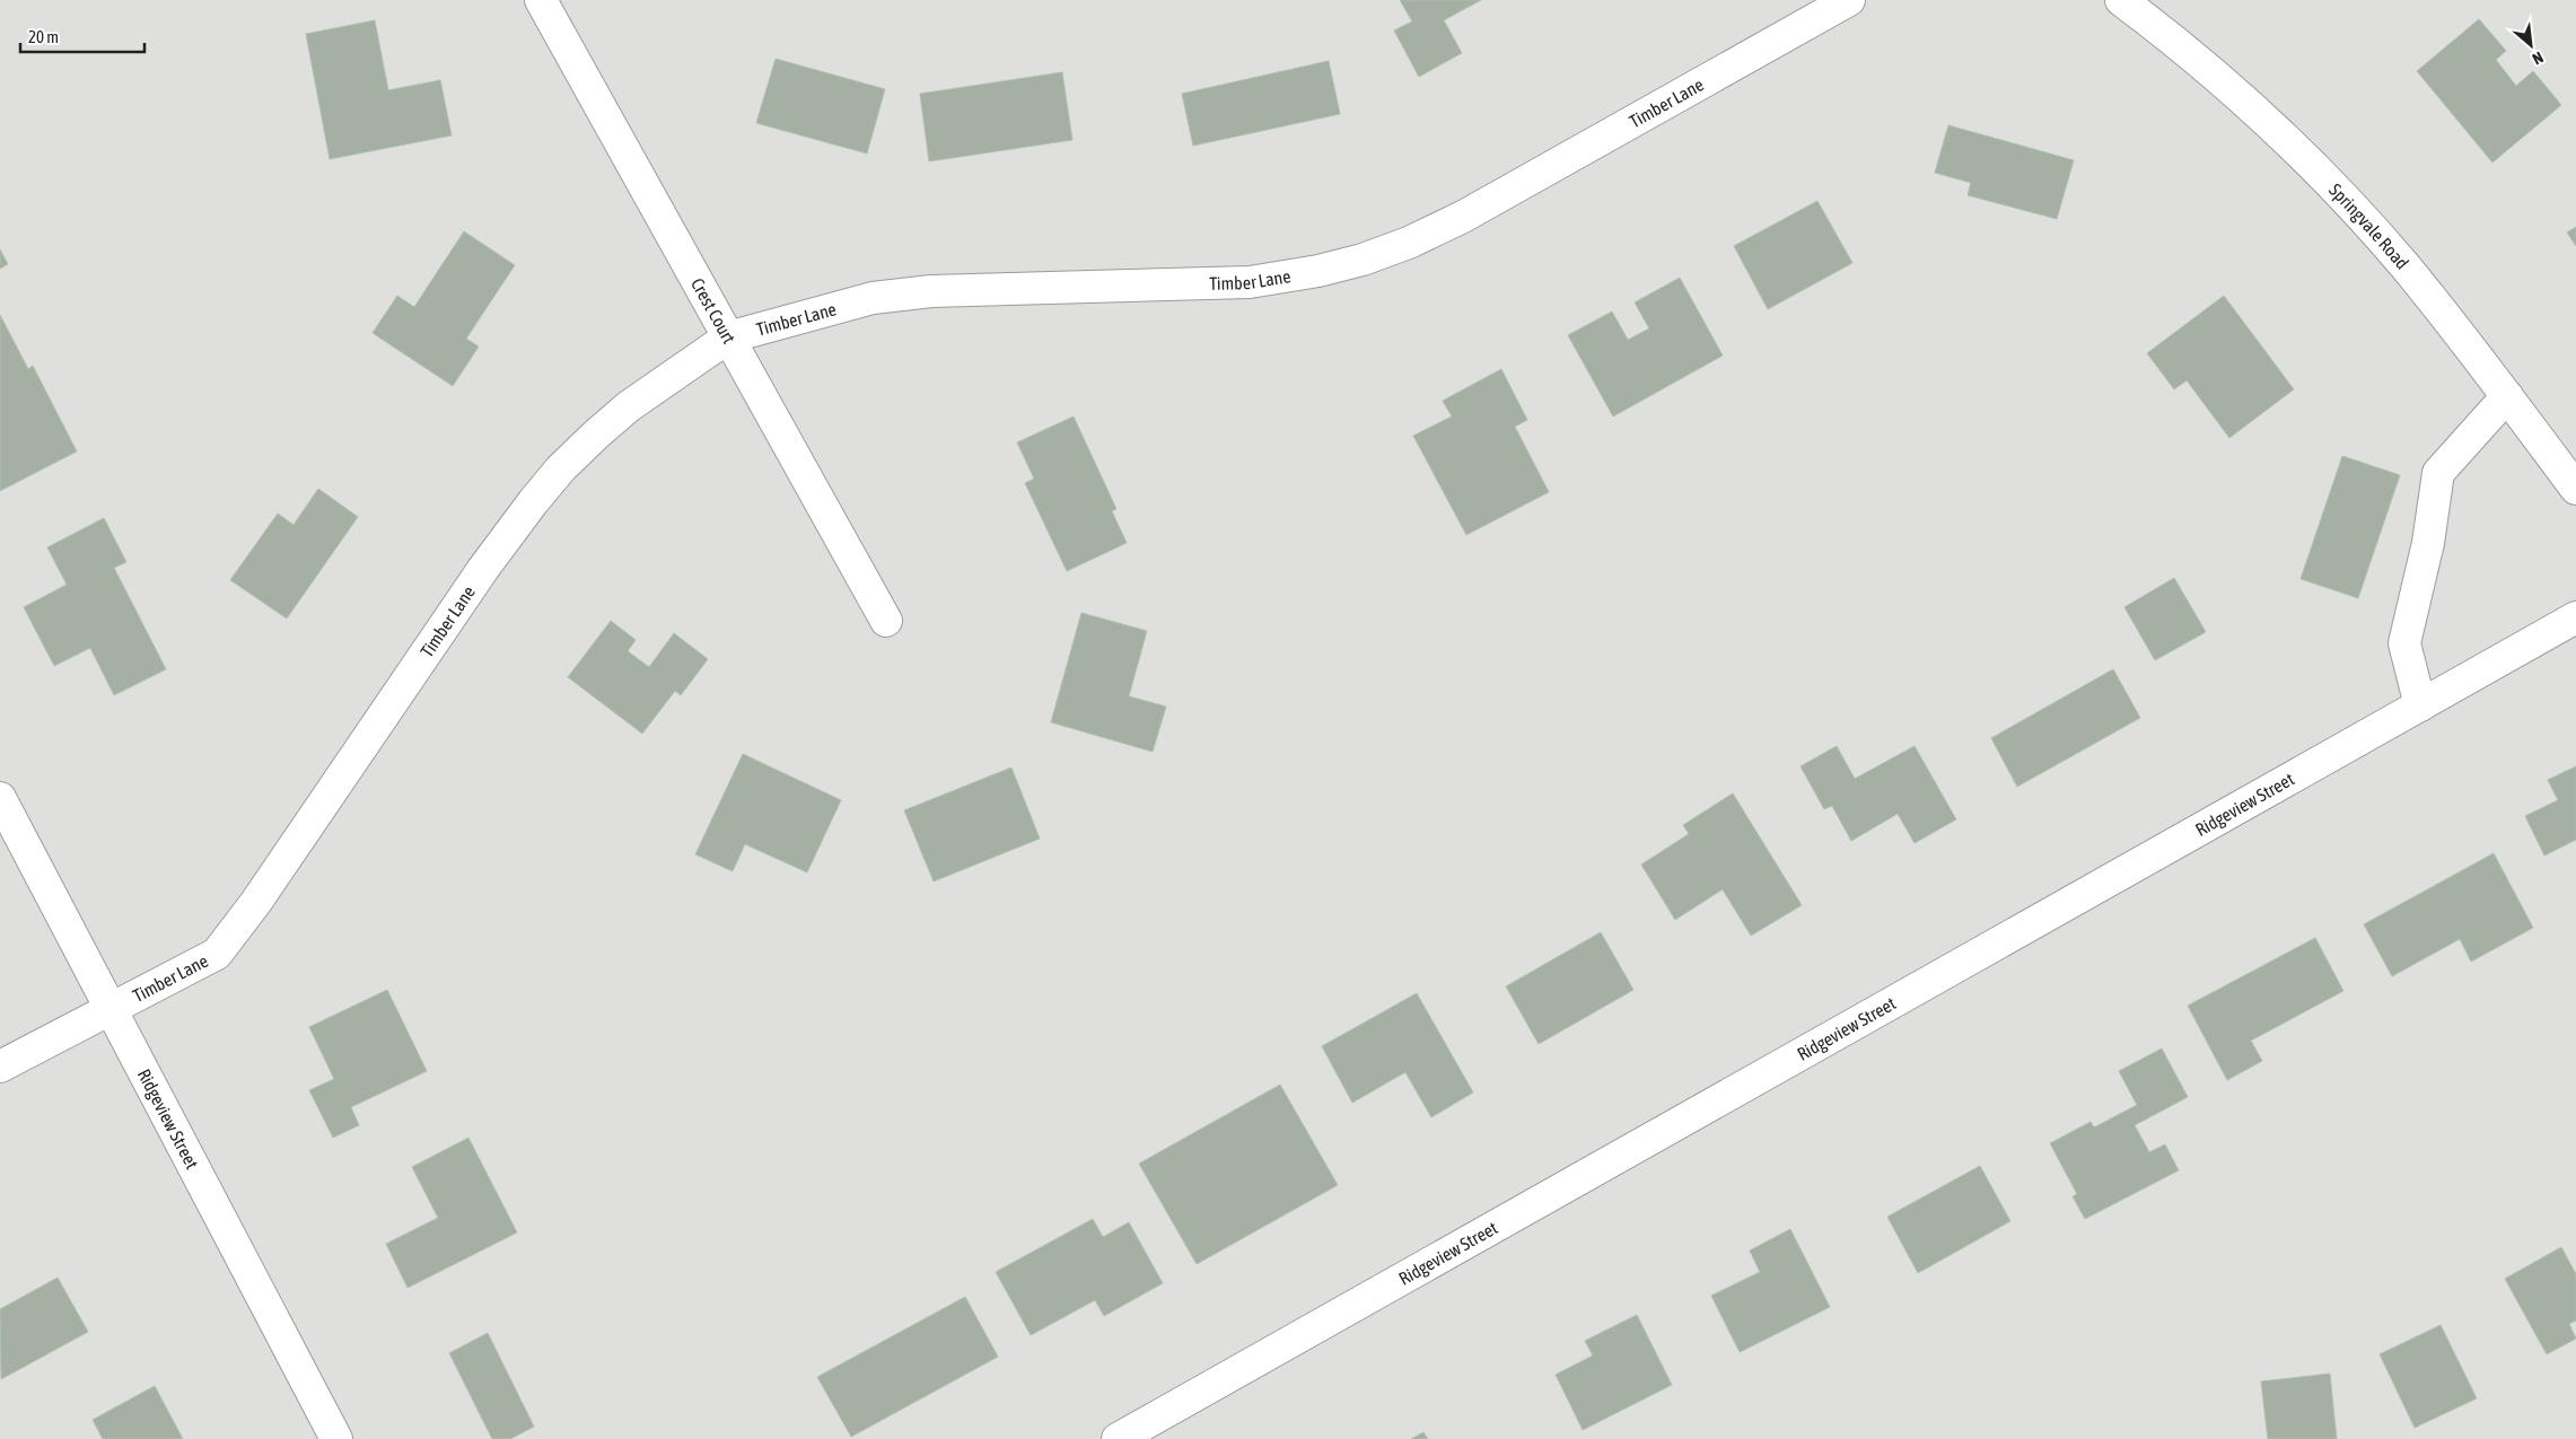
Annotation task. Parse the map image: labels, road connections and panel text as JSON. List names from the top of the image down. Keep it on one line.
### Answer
{"streets":{"street":["Timber Lane","Springvale Road","Crest Court","Ridgeview Street"]},"crossings":[["Timber Lane","Crest Court"],["Timber Lane","Ridgeview Street"]],"scale_bar":"20 m","north":"bottom right"}
